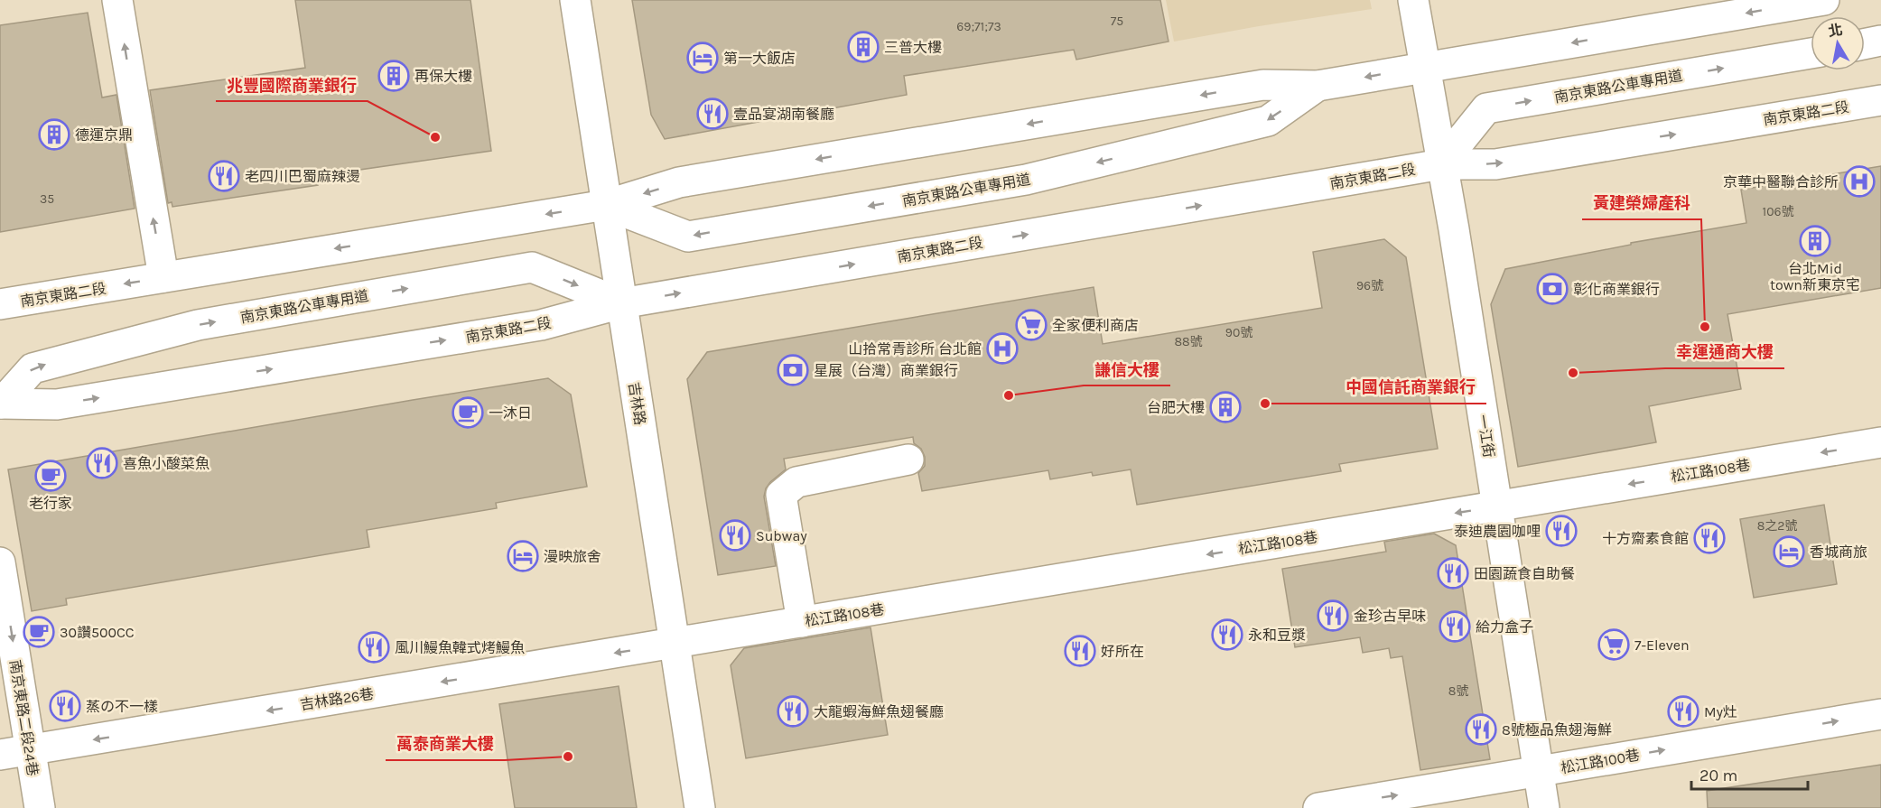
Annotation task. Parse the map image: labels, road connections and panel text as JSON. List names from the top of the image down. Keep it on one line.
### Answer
{"streets":{"street":["南京東路公車專用道","南京東路二段","吉林路","一江街","松江路108巷","吉林路26巷","南京東路二段24巷","松江路100巷"]},"crossings":[["南京東路公車專用道","南京東路二段"],["南京東路公車專用道","吉林路"],["南京東路公車專用道","一江街"],["南京東路二段","吉林路"],["南京東路二段","一江街"],["吉林路","松江路108巷"],["吉林路","吉林路26巷"],["一江街","松江路108巷"],["一江街","松江路100巷"],["松江路108巷","吉林路26巷"],["吉林路26巷","南京東路二段24巷"]],"one_way":["松江路108巷","吉林路26巷","南京東路二段24巷","松江路100巷"],"places":{"building":["三普大樓","再保大樓","德運京鼎","台北Mid town新東京宅","台肥大樓"],"hotel":["第一大飯店","香城商旅","漫映旅舍"],"restaurant":["壹品宴湖南餐廳","老四川巴蜀麻辣燙","喜魚小酸菜魚","泰迪農園咖哩","Subway","十方齋素食館","田園蔬食自助餐","金珍古早味","給力盒子","永和豆漿","風川鰻魚韓式烤鰻魚","好所在","蒸の不一樣","大龍蝦海鮮魚翅餐廳","My灶","8號極品魚翅海鮮"],"other":["兆豐國際商業銀行","黃建榮婦產科","幸運通商大樓","謙信大樓","中國信託商業銀行","萬泰商業大樓"],"hospital":["京華中醫聯合診所","山拾常青診所 台北館"],"bank":["彰化商業銀行","星展（台灣）商業銀行"],"supermarket":["全家便利商店","7-Eleven"],"cafe":["一沐日","老行家","30讚500CC"]},"house_numbers":["75","69;71;73","35","106號","96號","90號","88號","8之2號","8號"],"scale_bar":"20 m","north":"top"}
